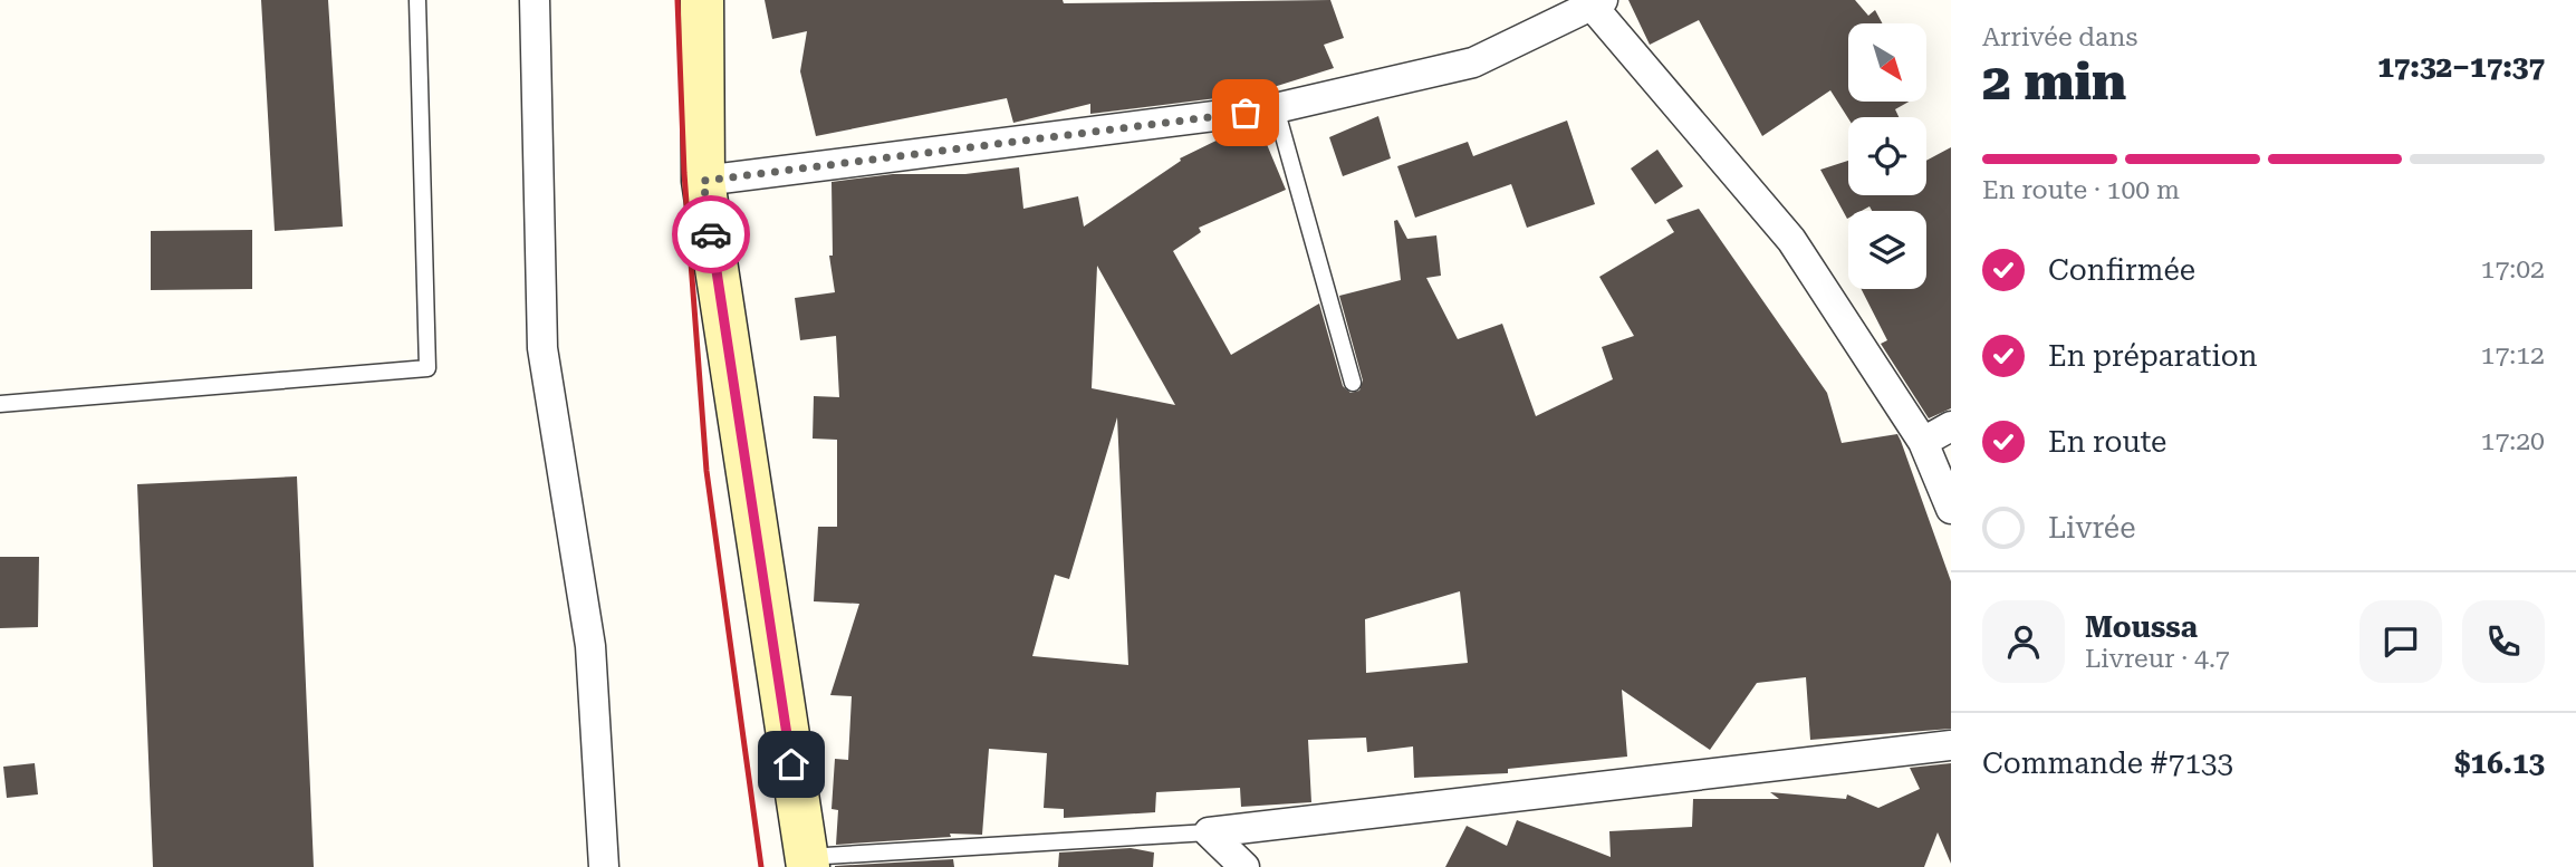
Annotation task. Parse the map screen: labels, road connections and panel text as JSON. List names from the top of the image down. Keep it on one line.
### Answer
{"north":"bottom right","page":{"heading":["2 min","Arrivée dans","17:32–17:37"],"panel":["Moussa","Livreur · 4.7","Commande #7133","$16.13"],"bar":"En route · 100 m","list":[["Confirmée","17:02"],["En préparation","17:12"],["En route","17:20"],"Livrée"]}}
